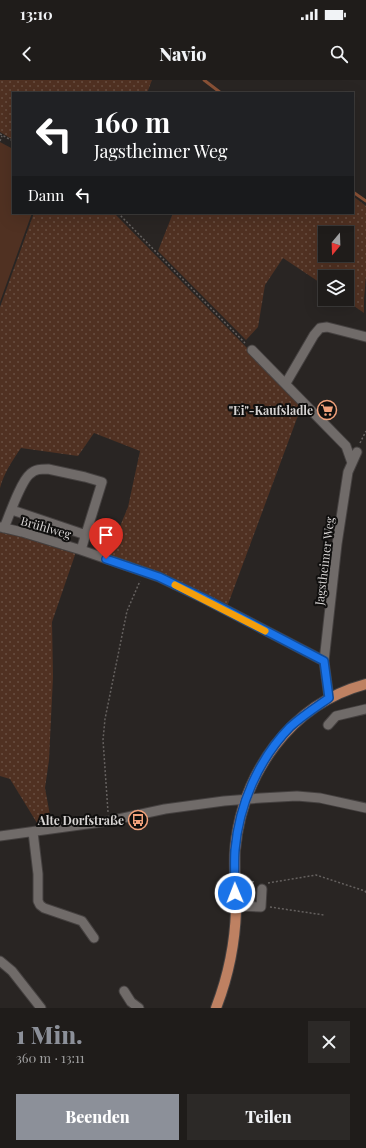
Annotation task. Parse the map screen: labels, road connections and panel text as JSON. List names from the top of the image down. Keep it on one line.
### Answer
{"streets":{"street":["Brühlweg","Jagstheimer Weg"]},"crossings":[["Brühlweg","Jagstheimer Weg"]],"places":{"supermarket":["\"Ei\"-Kaufsladle"],"bus stop":["Alte Dorfstraße"]},"north":"bottom","page":{"status":"13:10","header":"Navio","turn":["160 m","Jagstheimer Weg"],"then":"Dann","heading":["1 Min.","360 m · 13:11"],"buttons":["Beenden","Teilen"]}}
